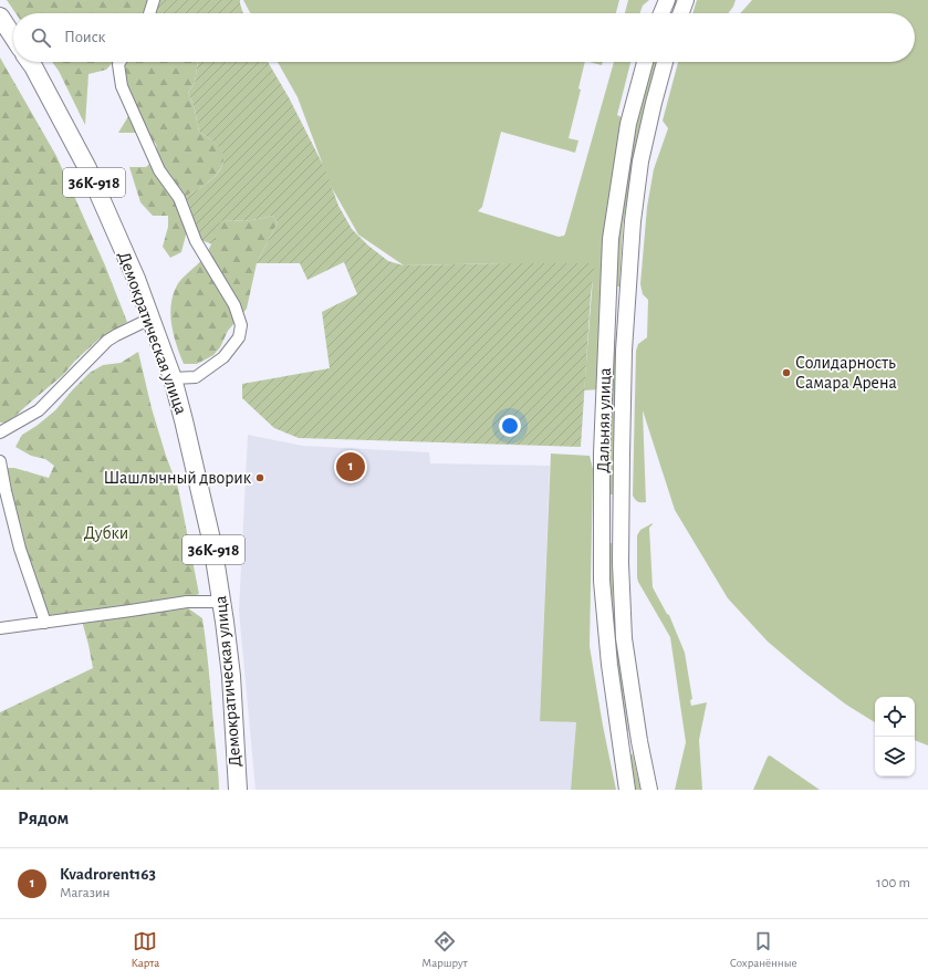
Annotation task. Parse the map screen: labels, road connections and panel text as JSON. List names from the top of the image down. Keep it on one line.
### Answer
{"streets":{"main road":["36К-918","Демократическая улица","Дальняя улица"]},"parks":["Дубки"],"places":["Солидарность Самара Арена","Шашлычный дворик"],"page":{"search":"Поиск","pins":"1","heading":"Рядом","list":[{"mark":"1","name":"Kvadrorent163","note":"Магазин","value":"100 m"}],"nav":["Карта","Маршрут","Сохранённые"]}}
